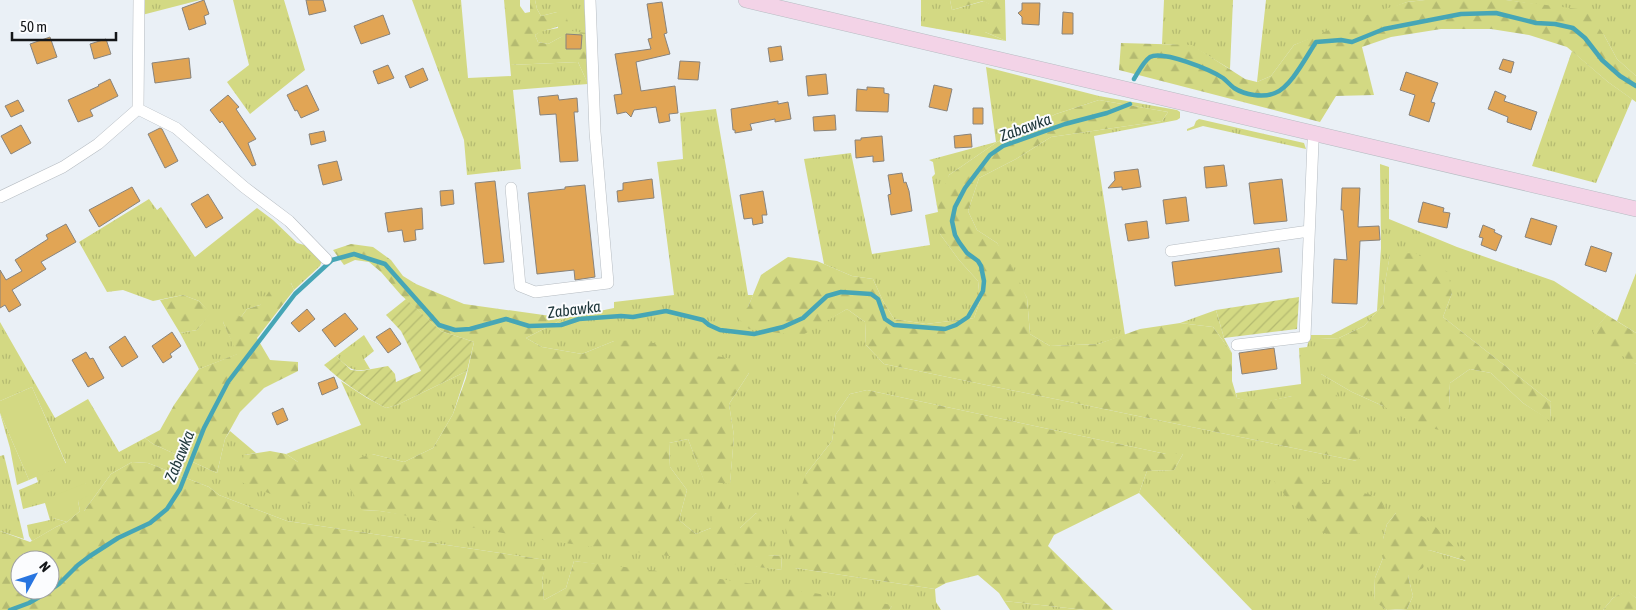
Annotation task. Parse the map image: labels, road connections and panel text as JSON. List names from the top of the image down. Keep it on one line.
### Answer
{"water":["Zabawka"],"scale_bar":"50 m","north":"top right"}
